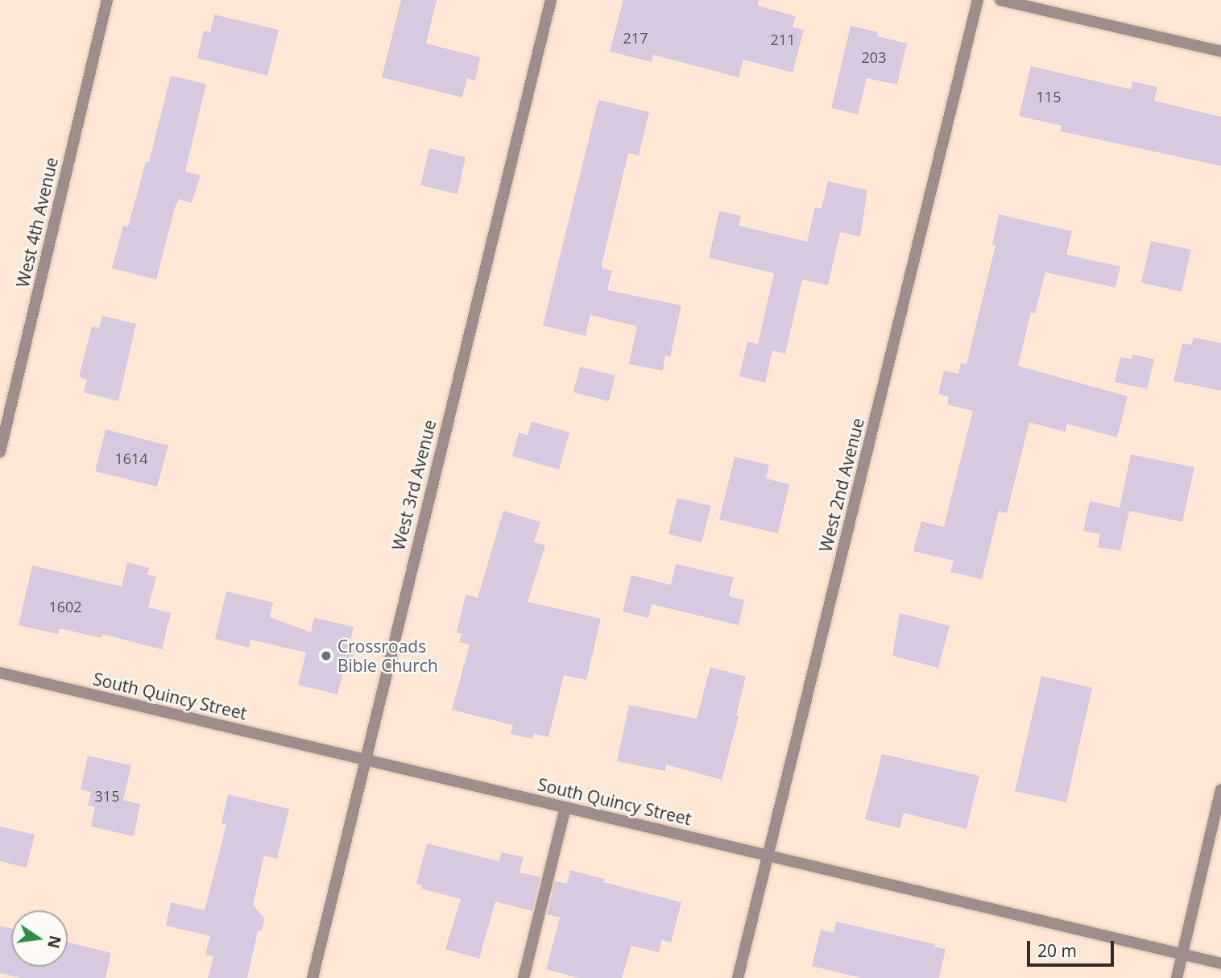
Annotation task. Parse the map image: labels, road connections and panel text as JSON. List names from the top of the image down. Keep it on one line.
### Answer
{"streets":{"street":["West 4th Avenue","West 3rd Avenue","West 2nd Avenue","South Quincy Street"]},"crossings":[["West 3rd Avenue","South Quincy Street"],["West 2nd Avenue","South Quincy Street"]],"places":["Crossroads Bible Church"],"house_numbers":["217","211","203","115","1614","1602","315"],"scale_bar":"20 m","north":"right"}
